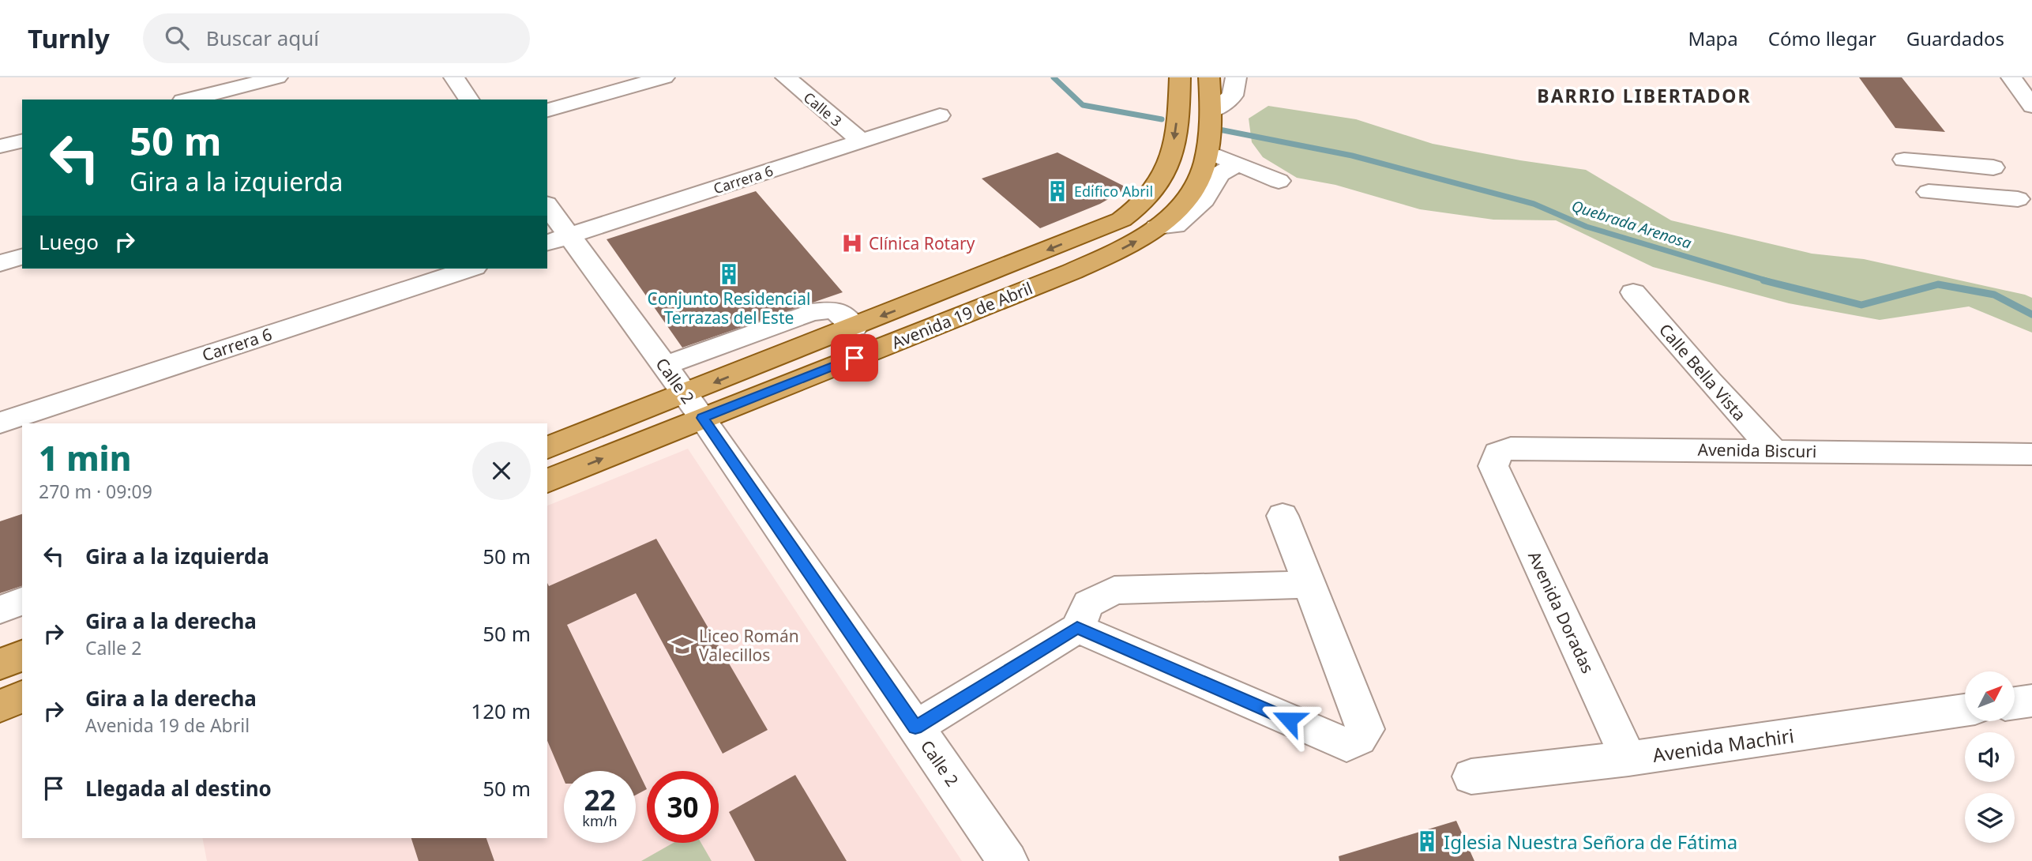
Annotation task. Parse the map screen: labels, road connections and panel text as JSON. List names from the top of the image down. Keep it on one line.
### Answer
{"streets":{"main road":["Avenida 19 de Abril"],"street":["Calle 3","Carrera 6","Calle Bella Vista","Calle 2","Avenida Biscuri","Avenida Doradas","Avenida Machiri"]},"crossings":[["Calle 3","Carrera 6"],["Carrera 6","Calle 2"],["Avenida 19 de Abril","Calle 2"],["Calle Bella Vista","Avenida Biscuri"],["Avenida Biscuri","Avenida Doradas"],["Avenida Doradas","Avenida Machiri"]],"districts":["BARRIO LIBERTADOR"],"water":["Quebrada Arenosa"],"places":{"building":["Edifico Abril","Conjunto Residencial Terrazas del Este","Iglesia Nuestra Señora de Fátima"],"hospital":["Clínica Rotary"],"school or university":["Liceo Román Valecillos"]},"north":"top right","page":{"header":"Turnly","search":"Buscar aquí","nav":["Mapa","Cómo llegar","Guardados"],"turn":["50 m","Gira a la izquierda"],"then":"Luego","heading":["1 min","270 m · 09:09"],"list":[{"name":"Gira a la izquierda","value":"50 m"},{"name":"Gira a la derecha","note":"Calle 2","value":"50 m"},{"name":"Gira a la derecha","note":"Avenida 19 de Abril","value":"120 m"},{"name":"Llegada al destino","value":"50 m"}],"speed":"22 km/h","limit":"30"}}
